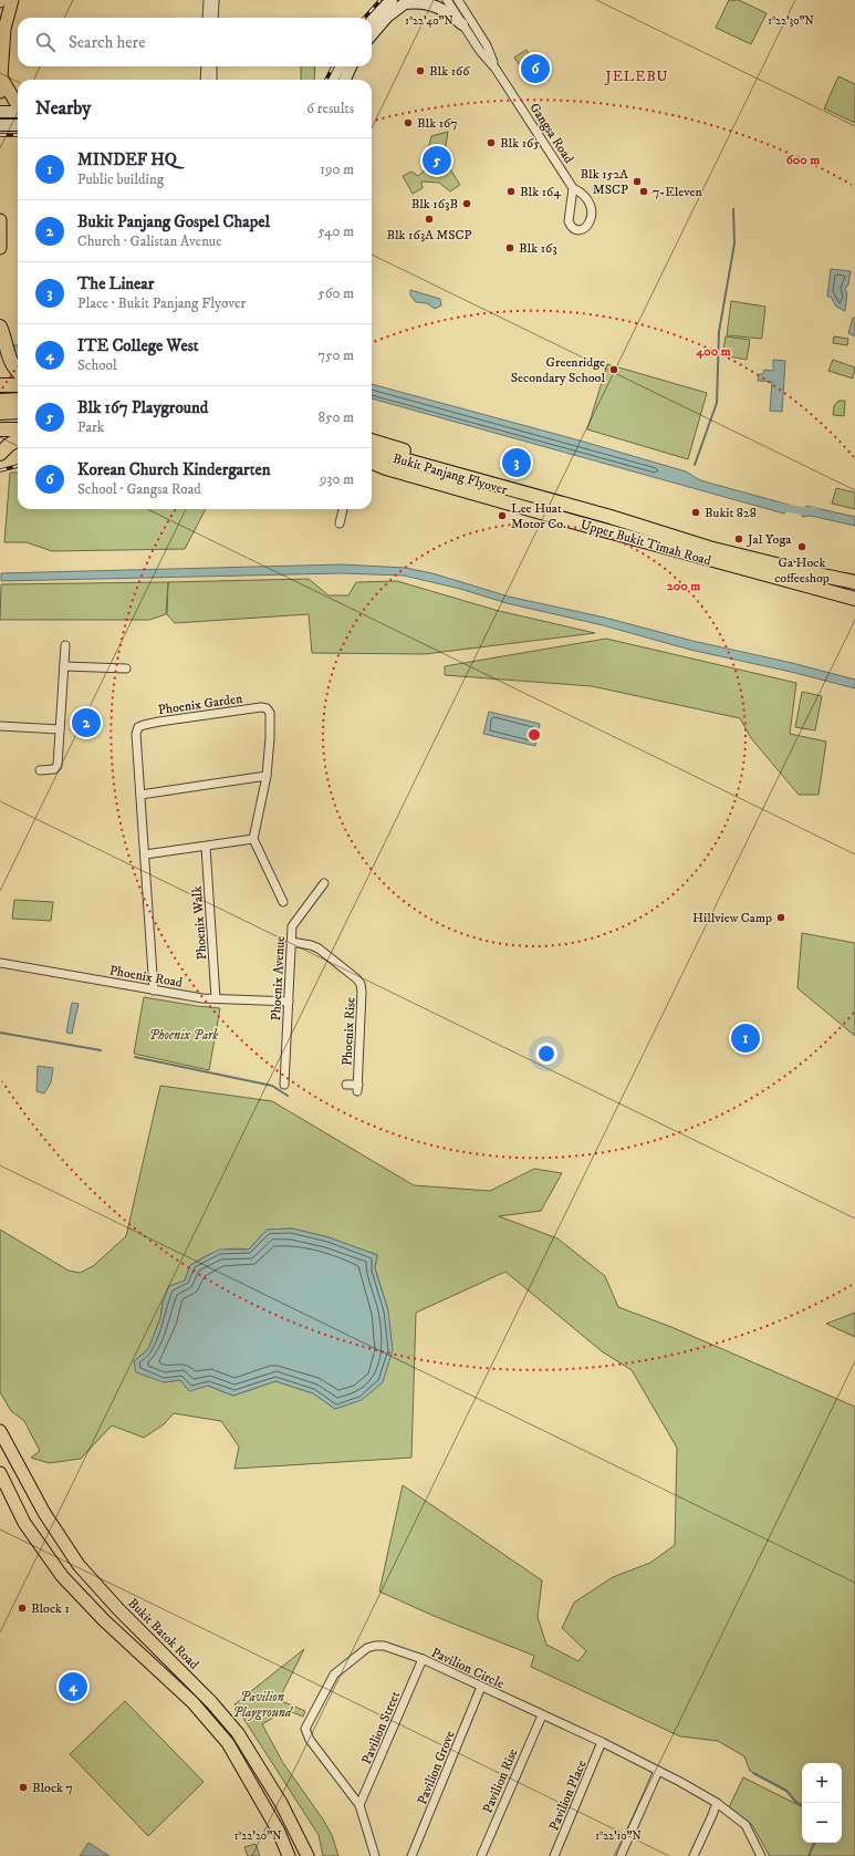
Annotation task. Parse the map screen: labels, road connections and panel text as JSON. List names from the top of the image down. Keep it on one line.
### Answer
{"streets":{"highway":["Bukit Panjang Flyover","Upper Bukit Timah Road"],"main road":["Bukit Batok Road"],"street":["Gangsa Road","Phoenix Garden","Phoenix Walk","Phoenix Road","Phoenix Avenue","Phoenix Rise","Pavilion Circle","Pavilion Street","Pavilion Grove","Pavilion Rise","Pavilion Place"]},"crossings":[["Bukit Panjang Flyover","Upper Bukit Timah Road"],["Phoenix Garden","Phoenix Road"],["Phoenix Walk","Phoenix Road"],["Phoenix Road","Phoenix Avenue"],["Phoenix Avenue","Phoenix Rise"],["Pavilion Circle","Pavilion Street"],["Pavilion Circle","Pavilion Grove"],["Pavilion Circle","Pavilion Rise"],["Pavilion Circle","Pavilion Place"]],"districts":["JELEBU"],"parks":["Phoenix Park","Pavilion Playground"],"places":["Blk 166","Blk 167","Blk 165","Blk 152A MSCP","Blk 164","7-Eleven","Blk 163B","Blk 163A MSCP","Blk 163","Greenridge Secondary School","Bukit 828","Lee Huat Motor Co.","Jal Yoga","Ga Hock coffeeshop","Hillview Camp","Block 1","Block 7"],"page":{"search":"Search here","pins":["6","5","3","2","1","4"],"heading":["Nearby","6 results"],"list":[{"mark":"1","name":"MINDEF HQ","note":"Public building","value":"190 m"},{"mark":"2","name":"Bukit Panjang Gospel Chapel","note":"Church · Galistan Avenue","value":"540 m"},{"mark":"3","name":"The Linear","note":"Place · Bukit Panjang Flyover","value":"560 m"},{"mark":"4","name":"ITE College West","note":"School","value":"750 m"},{"mark":"5","name":"Blk 167 Playground","note":"Park","value":"850 m"},{"mark":"6","name":"Korean Church Kindergarten","note":"School · Gangsa Road","value":"930 m"}],"map_buttons":["+","−"]},"coordinates":["1°22'40\"N","1°22'30\"N","1°22'20\"N","1°22'10\"N"],"rings":["600 m","400 m","200 m"]}
